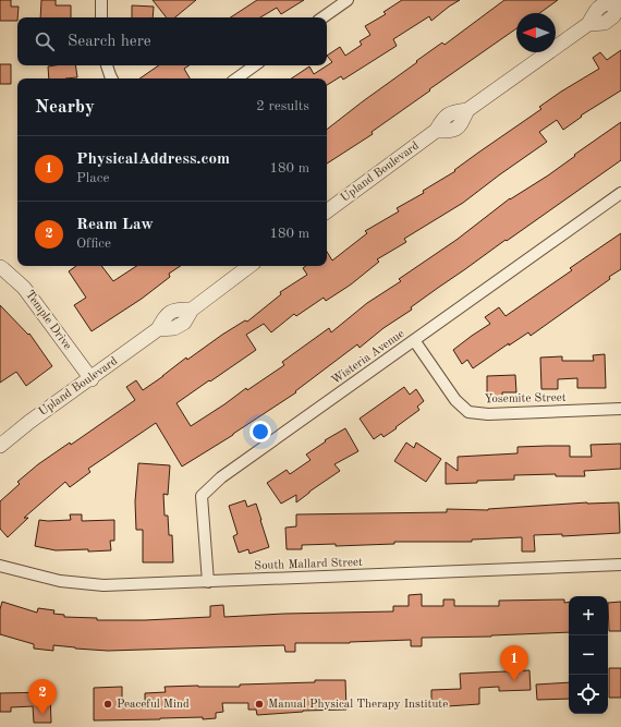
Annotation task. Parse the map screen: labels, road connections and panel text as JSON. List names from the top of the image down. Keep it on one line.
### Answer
{"streets":{"street":["Upland Boulevard","Temple Drive","Wisteria Avenue","Yosemite Street","South Mallard Street"]},"crossings":[["Upland Boulevard","Temple Drive"],["Wisteria Avenue","Yosemite Street"],["Wisteria Avenue","South Mallard Street"]],"places":["Peaceful Mind","Manual Physical Therapy Institute"],"north":"left","page":{"search":"Search here","heading":["Nearby","2 results"],"list":[{"mark":"1","name":"PhysicalAddress.com","note":"Place","value":"180 m"},{"mark":"2","name":"Ream Law","note":"Office","value":"180 m"}],"map_buttons":["+","−"],"pins":["1","2"]}}
